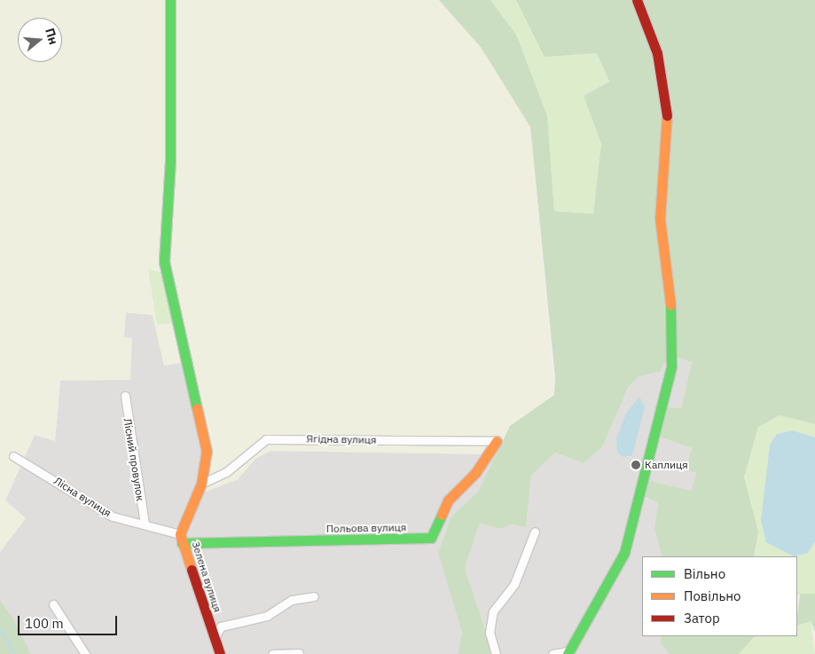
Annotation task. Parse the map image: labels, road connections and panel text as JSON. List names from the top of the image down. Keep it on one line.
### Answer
{"streets":{"street":["Ягідна вулиця","Лісний провулок","Лісна вулиця","Польова вулиця","Зелена вулиця"]},"crossings":[["Ягідна вулиця","Польова вулиця"],["Ягідна вулиця","Зелена вулиця"],["Лісний провулок","Лісна вулиця"],["Лісна вулиця","Польова вулиця"],["Лісна вулиця","Зелена вулиця"],["Польова вулиця","Зелена вулиця"]],"places":["Каплиця"],"legend":["Вільно","Повільно","Затор"],"scale_bar":"100 m","north":"right"}
